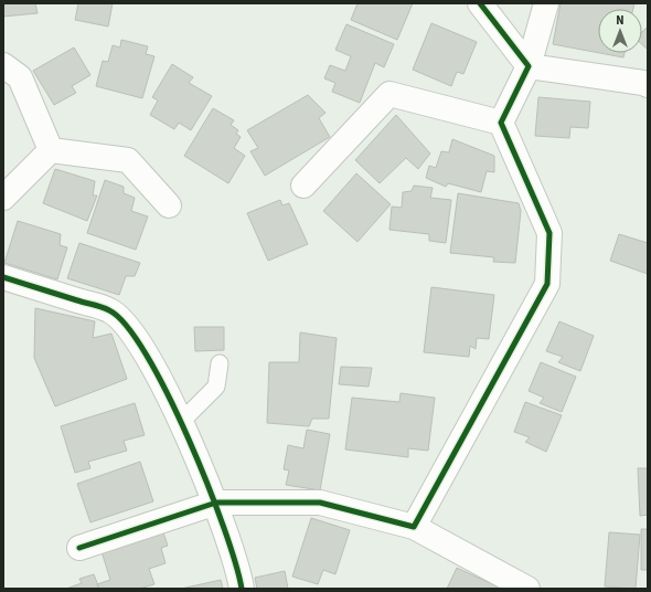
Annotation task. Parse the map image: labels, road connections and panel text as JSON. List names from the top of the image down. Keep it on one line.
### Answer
{"north":"top"}
